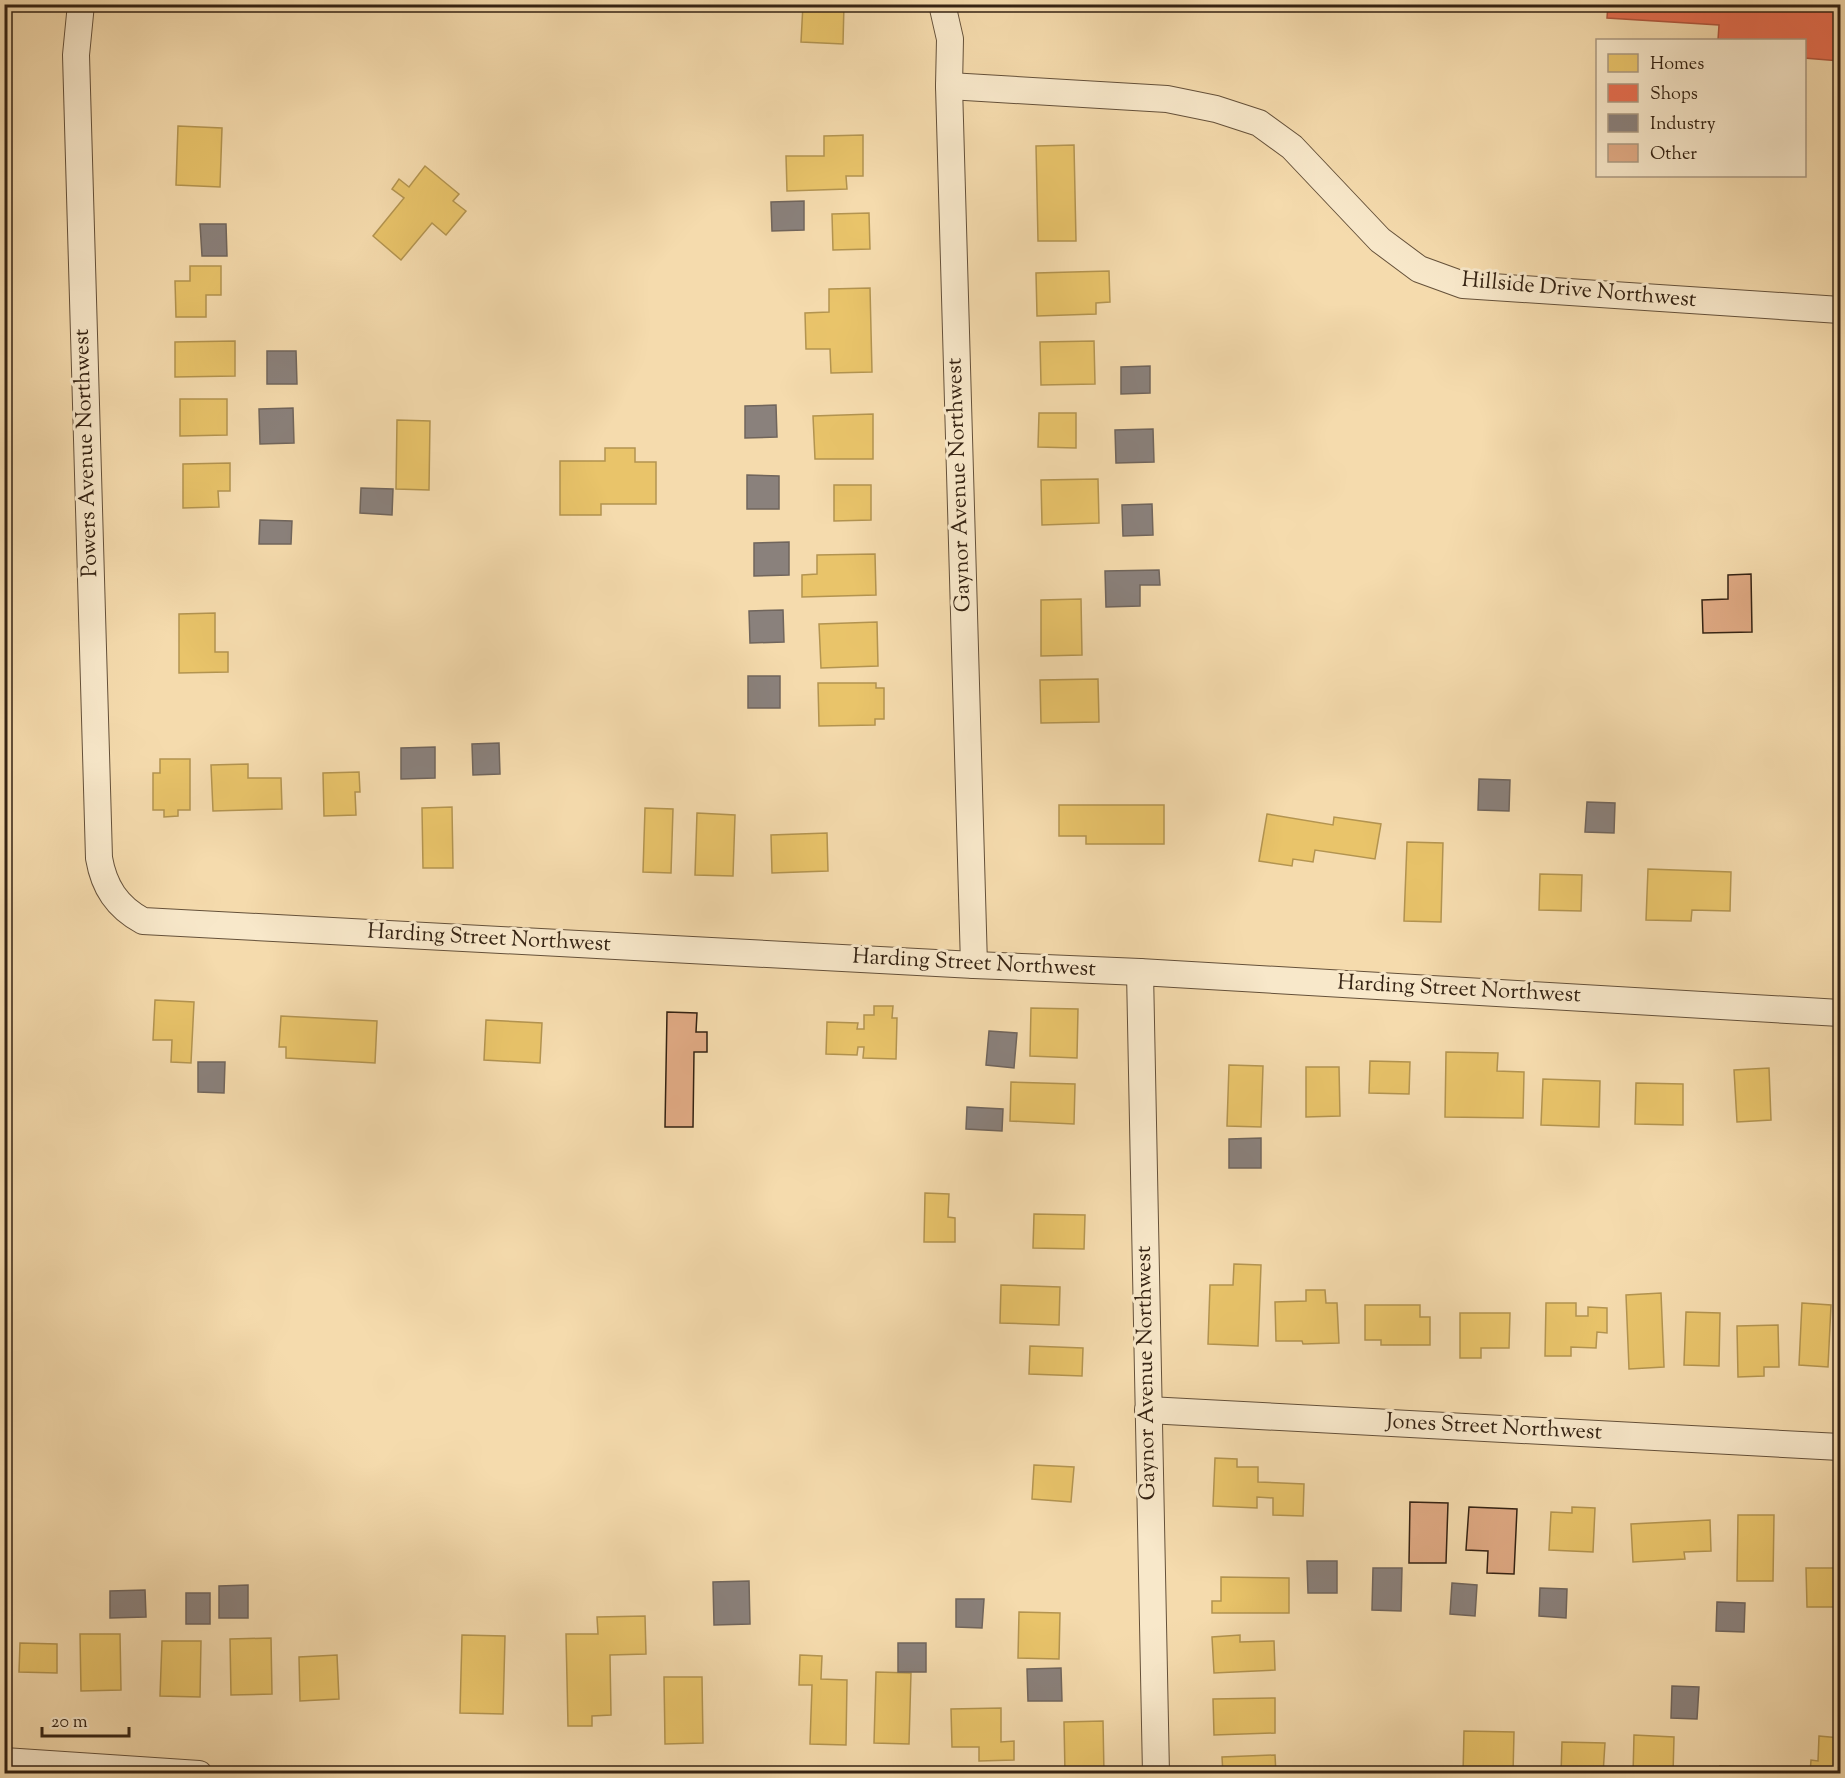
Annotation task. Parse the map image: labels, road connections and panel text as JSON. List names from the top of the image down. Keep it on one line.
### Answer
{"streets":{"street":["Hillside Drive Northwest","Powers Avenue Northwest","Gaynor Avenue Northwest","Harding Street Northwest","Jones Street Northwest"]},"crossings":[["Hillside Drive Northwest","Gaynor Avenue Northwest"],["Powers Avenue Northwest","Harding Street Northwest"],["Gaynor Avenue Northwest","Harding Street Northwest"],["Gaynor Avenue Northwest","Jones Street Northwest"]],"legend":["Homes","Shops","Industry","Other"],"scale_bar":"20 m"}
